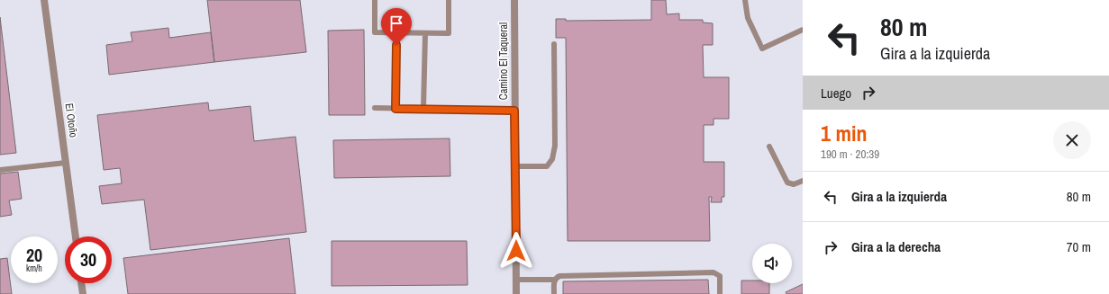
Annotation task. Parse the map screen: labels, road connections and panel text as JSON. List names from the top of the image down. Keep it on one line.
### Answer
{"streets":{"street":["Camino El Taqueral","El Otoño"]},"page":{"turn":["80 m","Gira a la izquierda"],"then":"Luego","heading":["1 min","190 m · 20:39"],"list":[{"name":"Gira a la izquierda","value":"80 m"},{"name":"Gira a la derecha","value":"70 m"}],"speed":"20 km/h","limit":"30"}}
